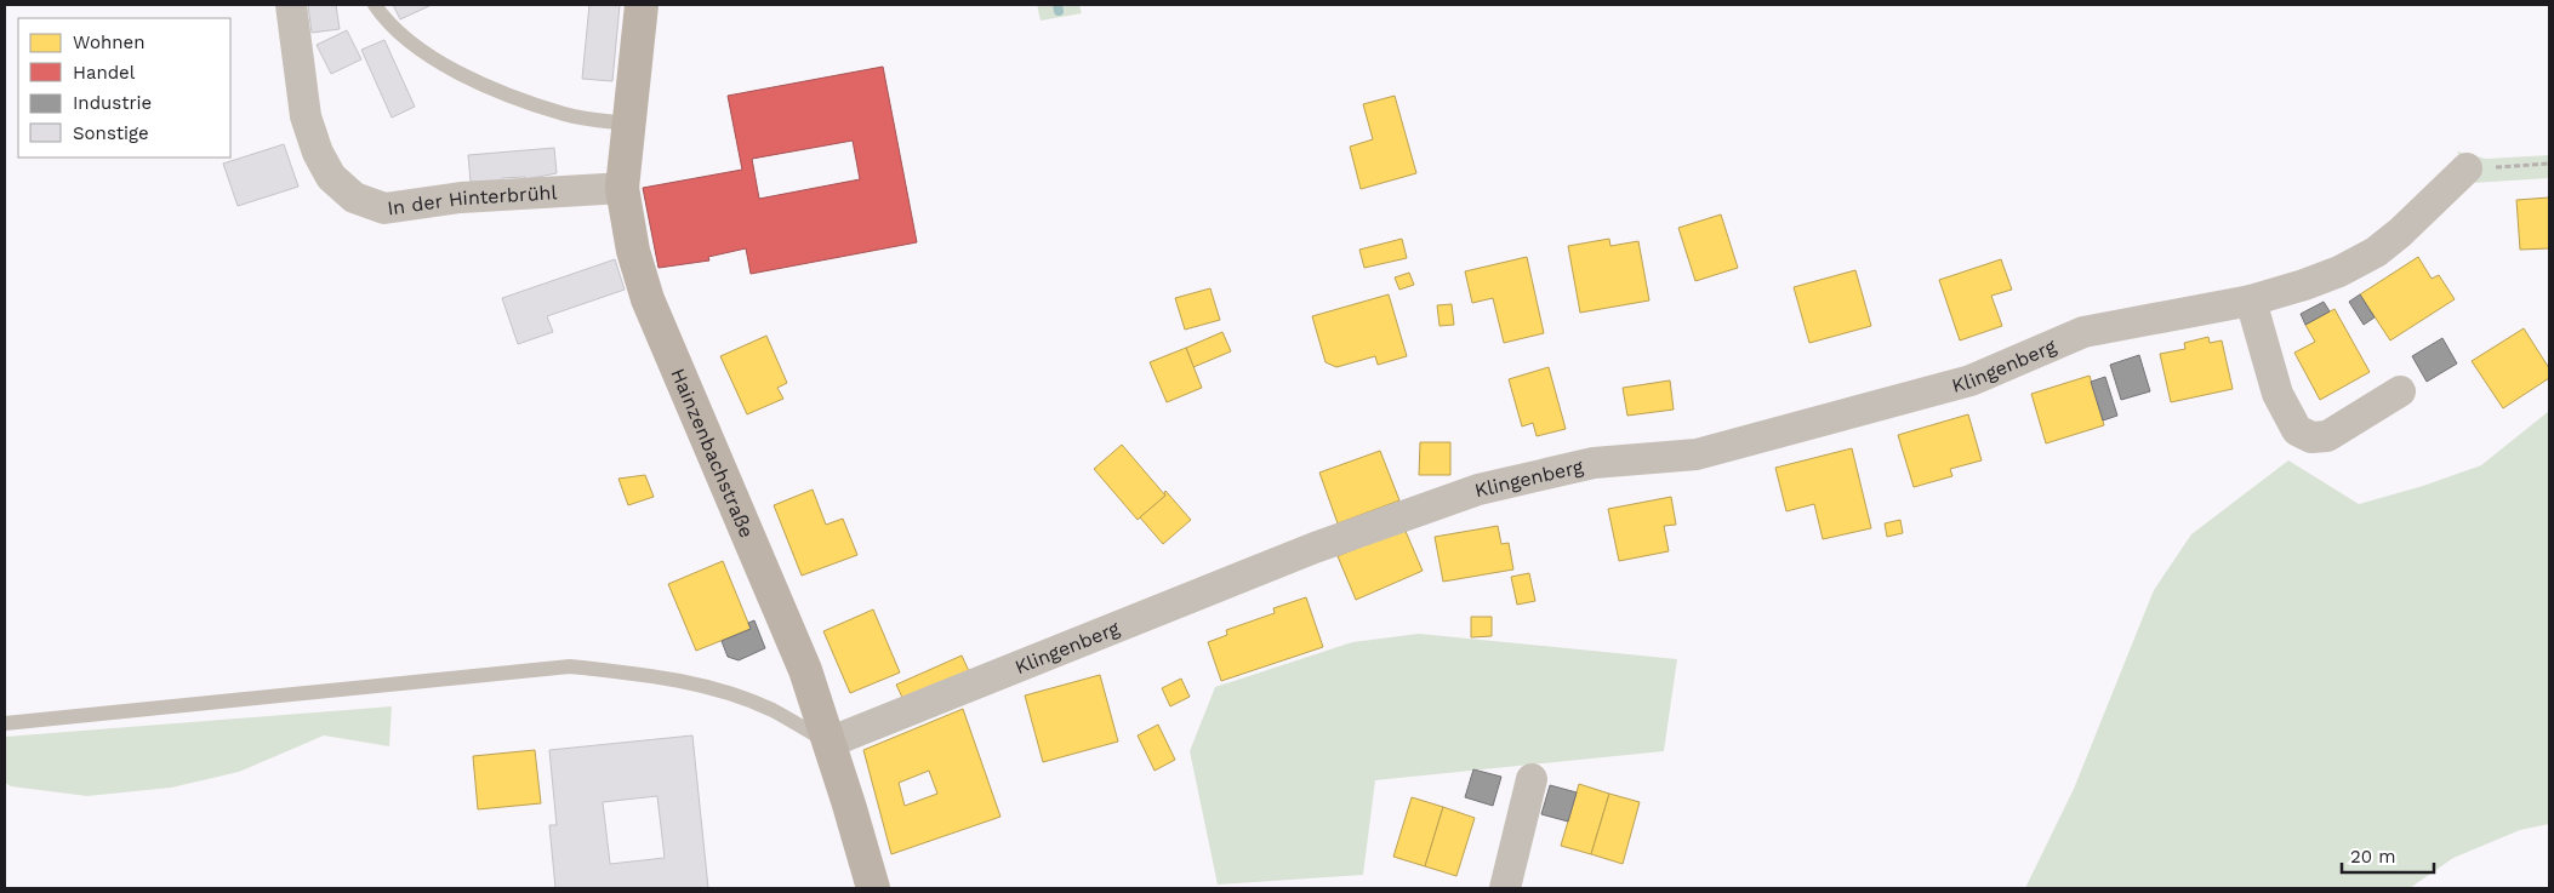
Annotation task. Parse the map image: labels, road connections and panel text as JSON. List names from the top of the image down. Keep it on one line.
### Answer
{"streets":{"street":["In der Hinterbrühl","Klingenberg","Hainzenbachstraße"]},"crossings":[["In der Hinterbrühl","Hainzenbachstraße"],["Klingenberg","Hainzenbachstraße"]],"legend":["Wohnen","Handel","Industrie","Sonstige"],"scale_bar":"20 m"}
